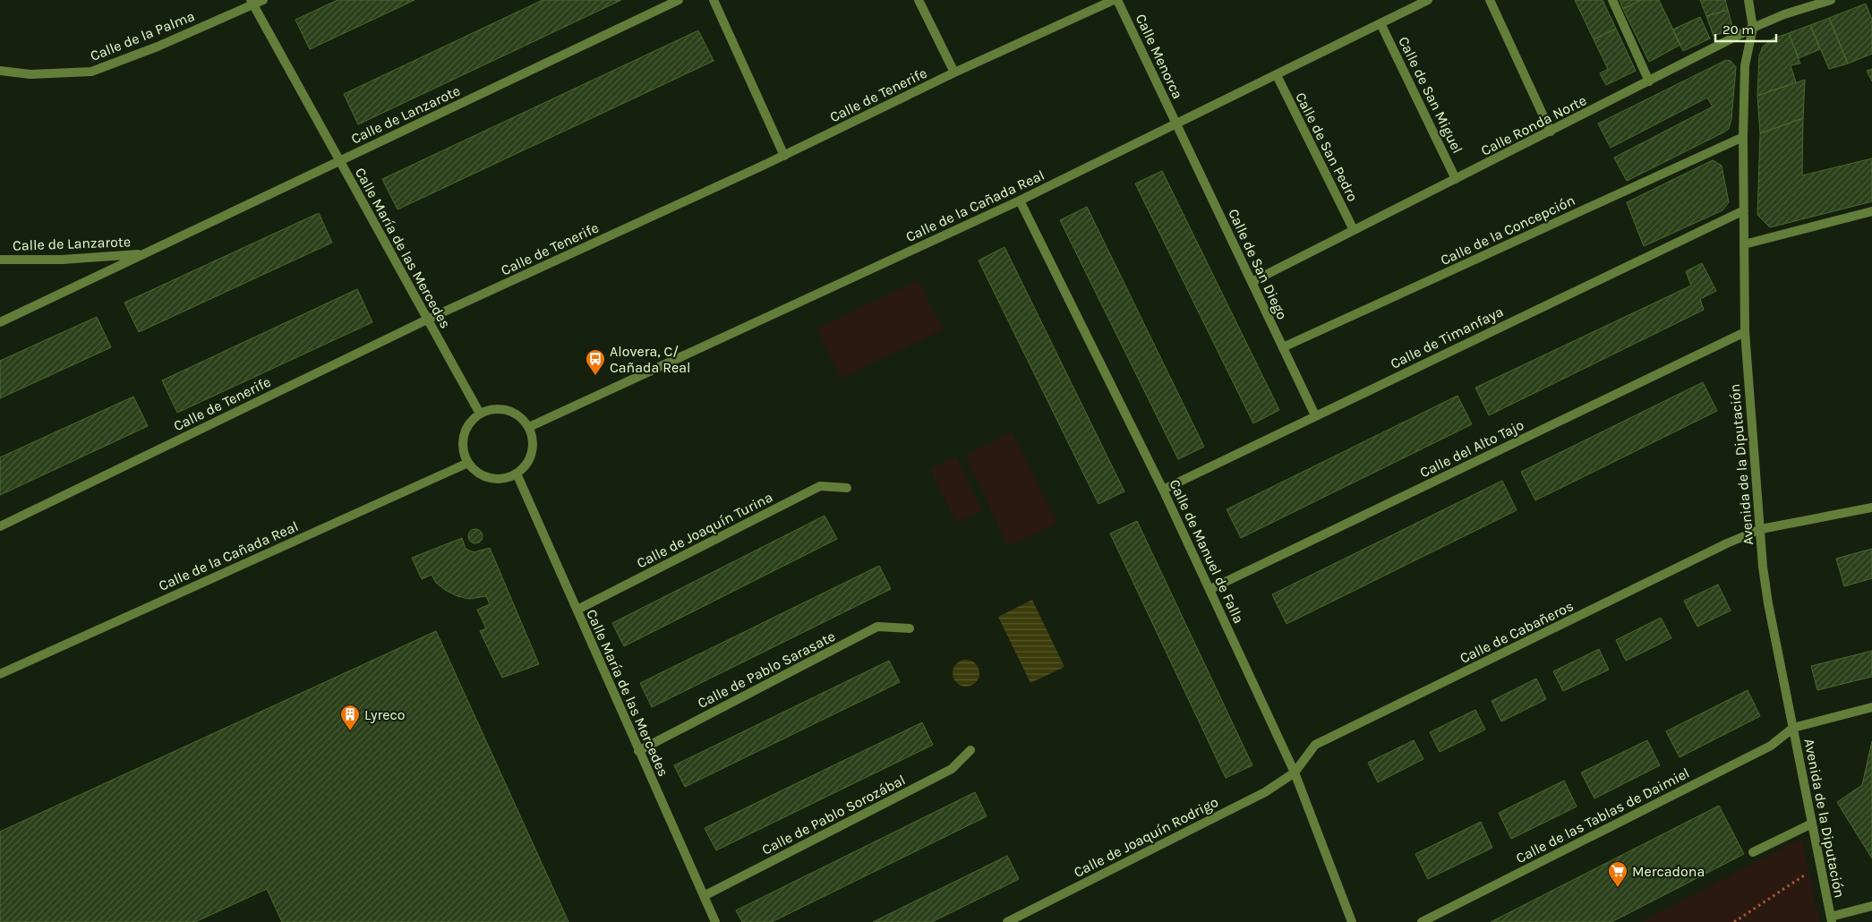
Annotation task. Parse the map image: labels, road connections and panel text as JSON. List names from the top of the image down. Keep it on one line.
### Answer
{"streets":{"street":["Calle de la Palma","Calle Menorca","Calle de Tenerife","Calle de San Miguel","Calle de Lanzarote","Calle Ronda Norte","Calle de San Pedro","Calle de la Cañada Real","Calle de la Concepción","Calle María de las Mercedes","Calle de San Diego","Calle de Timanfaya","Calle del Alto Tajo","Avenida de la Diputación","Calle de Joaquín Turina","Calle de Manuel de Falla","Calle de Cabañeros","Calle de Pablo Sarasate","Calle de Pablo Sorozábal","Calle de las Tablas de Daimiel","Calle de Joaquín Rodrigo"]},"crossings":[["Calle de la Palma","Calle María de las Mercedes"],["Calle Menorca","Calle de la Cañada Real"],["Calle Menorca","Calle de San Diego"],["Calle de Tenerife","Calle María de las Mercedes"],["Calle de San Miguel","Calle Ronda Norte"],["Calle de San Miguel","Calle de la Cañada Real"],["Calle de Lanzarote","Calle María de las Mercedes"],["Calle Ronda Norte","Calle de San Pedro"],["Calle Ronda Norte","Calle de San Diego"],["Calle Ronda Norte","Avenida de la Diputación"],["Calle de San Pedro","Calle de la Cañada Real"],["Calle de la Cañada Real","Calle María de las Mercedes"],["Calle de la Cañada Real","Calle de San Diego"],["Calle de la Cañada Real","Calle de Manuel de Falla"],["Calle de la Concepción","Calle de San Diego"],["Calle de la Concepción","Avenida de la Diputación"],["Calle María de las Mercedes","Calle de Joaquín Turina"],["Calle María de las Mercedes","Calle de Pablo Sarasate"],["Calle María de las Mercedes","Calle de Pablo Sorozábal"],["Calle de San Diego","Calle de Timanfaya"],["Calle de Timanfaya","Avenida de la Diputación"],["Calle de Timanfaya","Calle de Manuel de Falla"],["Calle del Alto Tajo","Avenida de la Diputación"],["Calle del Alto Tajo","Calle de Manuel de Falla"],["Avenida de la Diputación","Calle de Cabañeros"],["Avenida de la Diputación","Calle de las Tablas de Daimiel"],["Calle de Manuel de Falla","Calle de Cabañeros"],["Calle de Manuel de Falla","Calle de Joaquín Rodrigo"],["Calle de Cabañeros","Calle de Joaquín Rodrigo"]],"places":{"bus stop":["Alovera, C/ Cañada Real"],"building":["Lyreco"],"supermarket":["Mercadona"]},"scale_bar":"20 m"}
